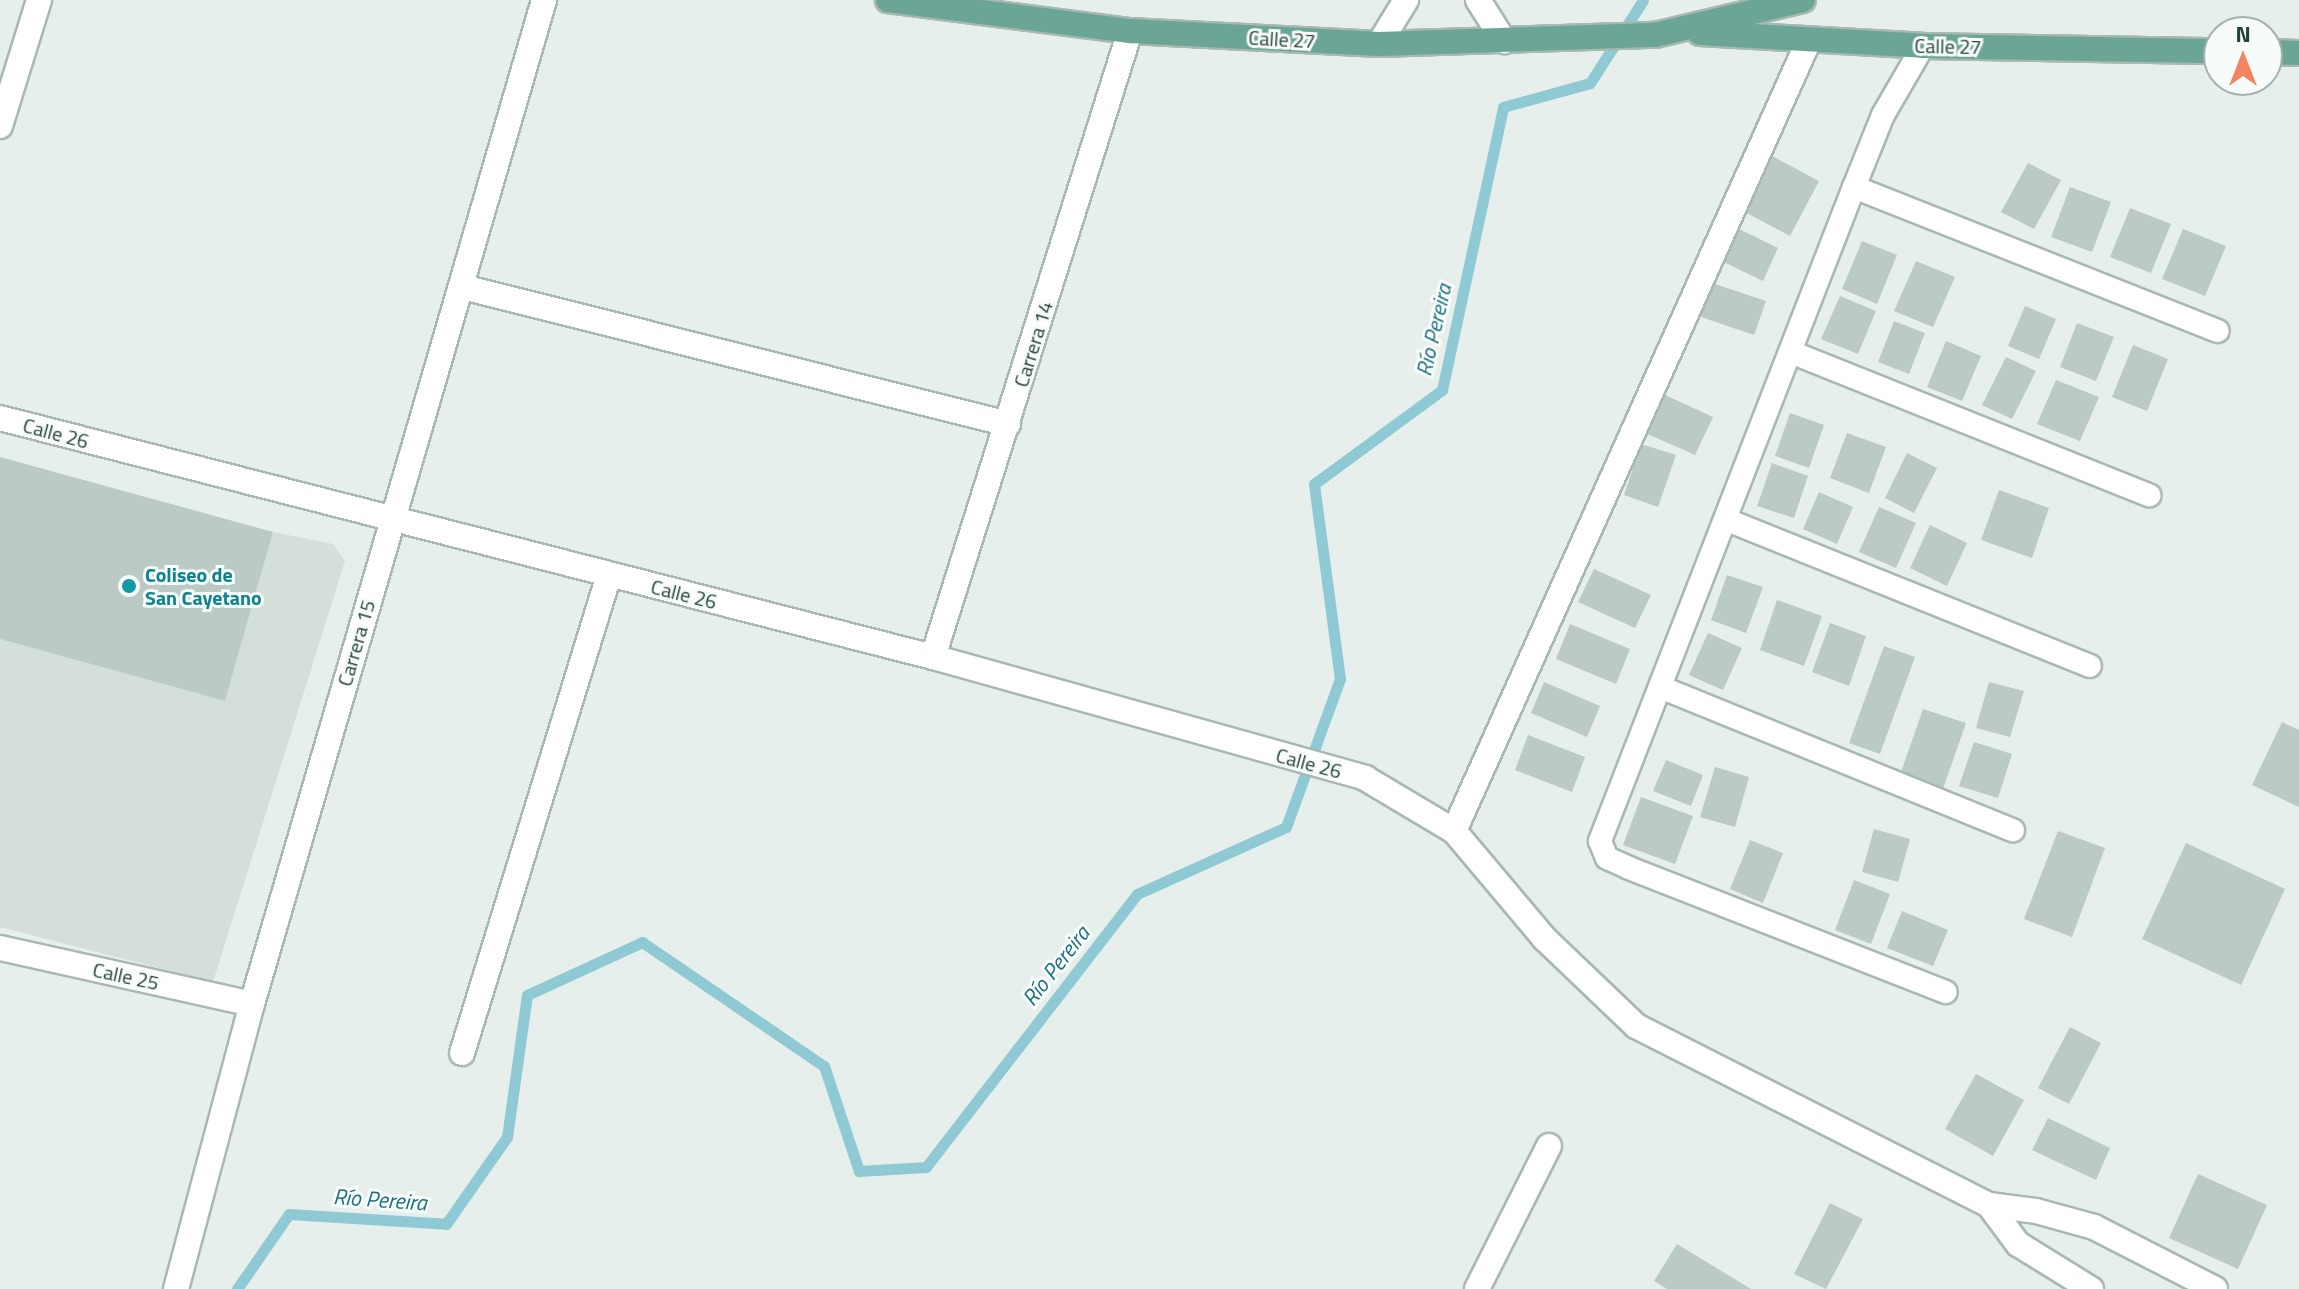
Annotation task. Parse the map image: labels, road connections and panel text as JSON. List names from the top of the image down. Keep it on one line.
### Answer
{"streets":{"main road":["Calle 27"],"street":["Carrera 14","Calle 26","Carrera 15","Calle 25"]},"crossings":[["Calle 27","Carrera 14"],["Carrera 14","Calle 26"],["Calle 26","Carrera 15"],["Carrera 15","Calle 25"]],"water":["Río Pereira"],"places":["Coliseo de San Cayetano"],"north":"top"}
